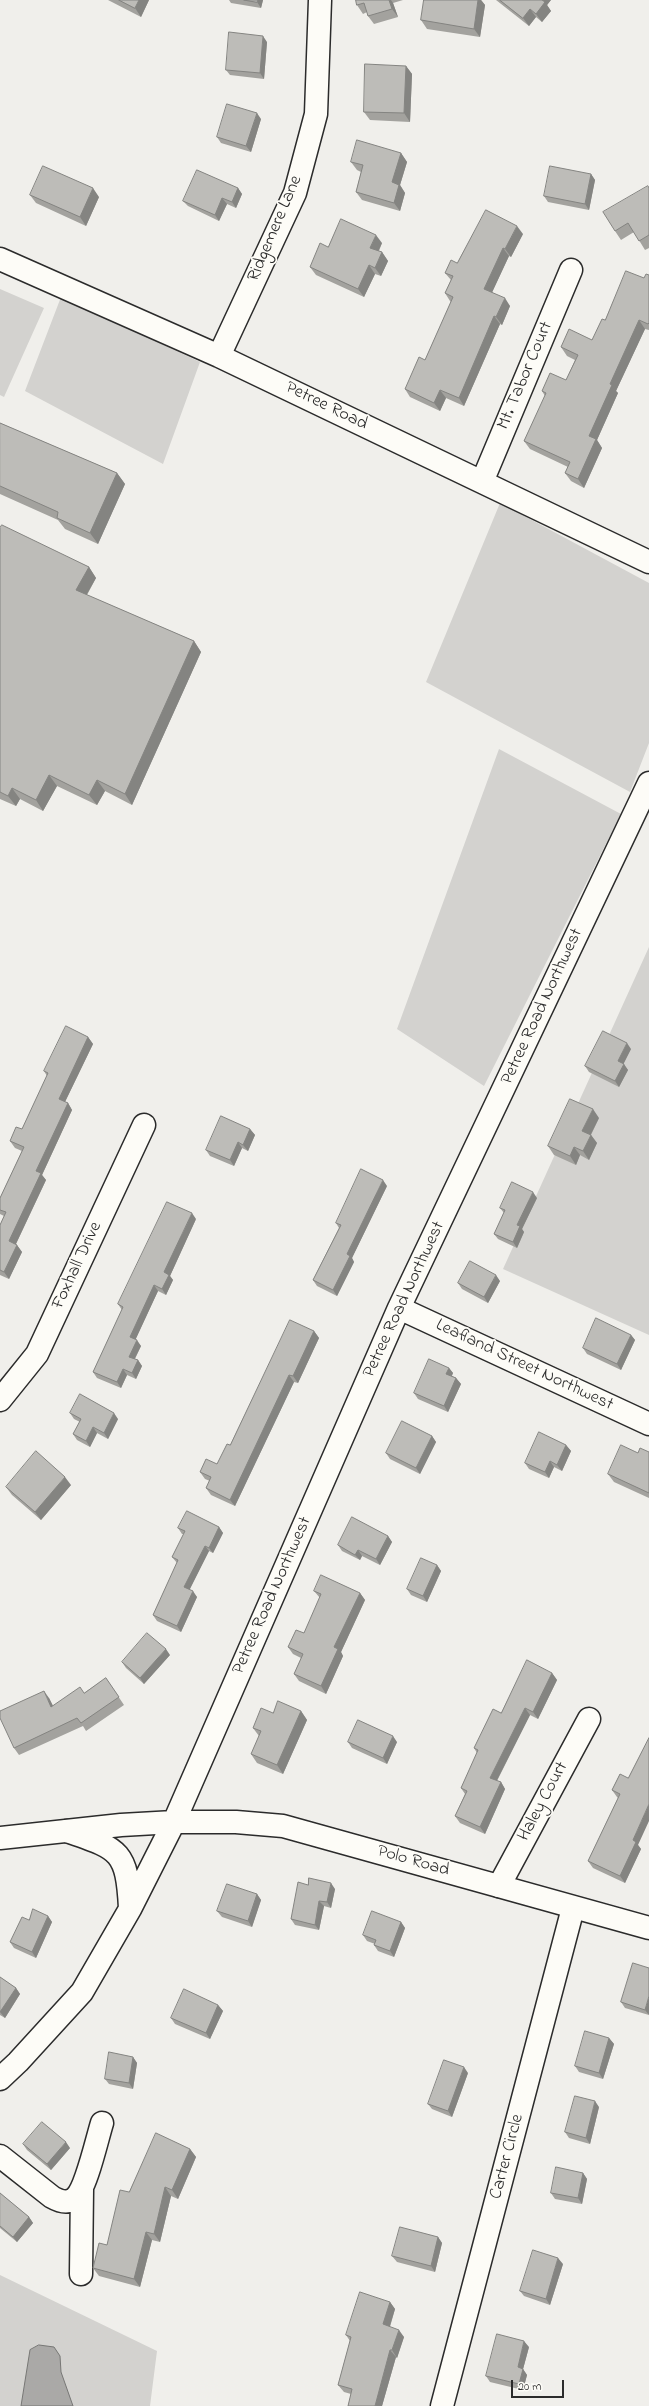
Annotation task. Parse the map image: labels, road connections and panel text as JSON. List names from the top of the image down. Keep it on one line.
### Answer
{"streets":{"street":["Ridgemere Lane","Mt. Tabor Court","Petree Road","Petree Road Northwest","Foxhall Drive","Leafland Street Northwest","Haley Court","Polo Road","Carter Circle"]},"crossings":[["Ridgemere Lane","Petree Road"],["Mt. Tabor Court","Petree Road"],["Petree Road Northwest","Leafland Street Northwest"],["Petree Road Northwest","Polo Road"],["Haley Court","Polo Road"],["Polo Road","Carter Circle"]],"scale_bar":"20 m"}
